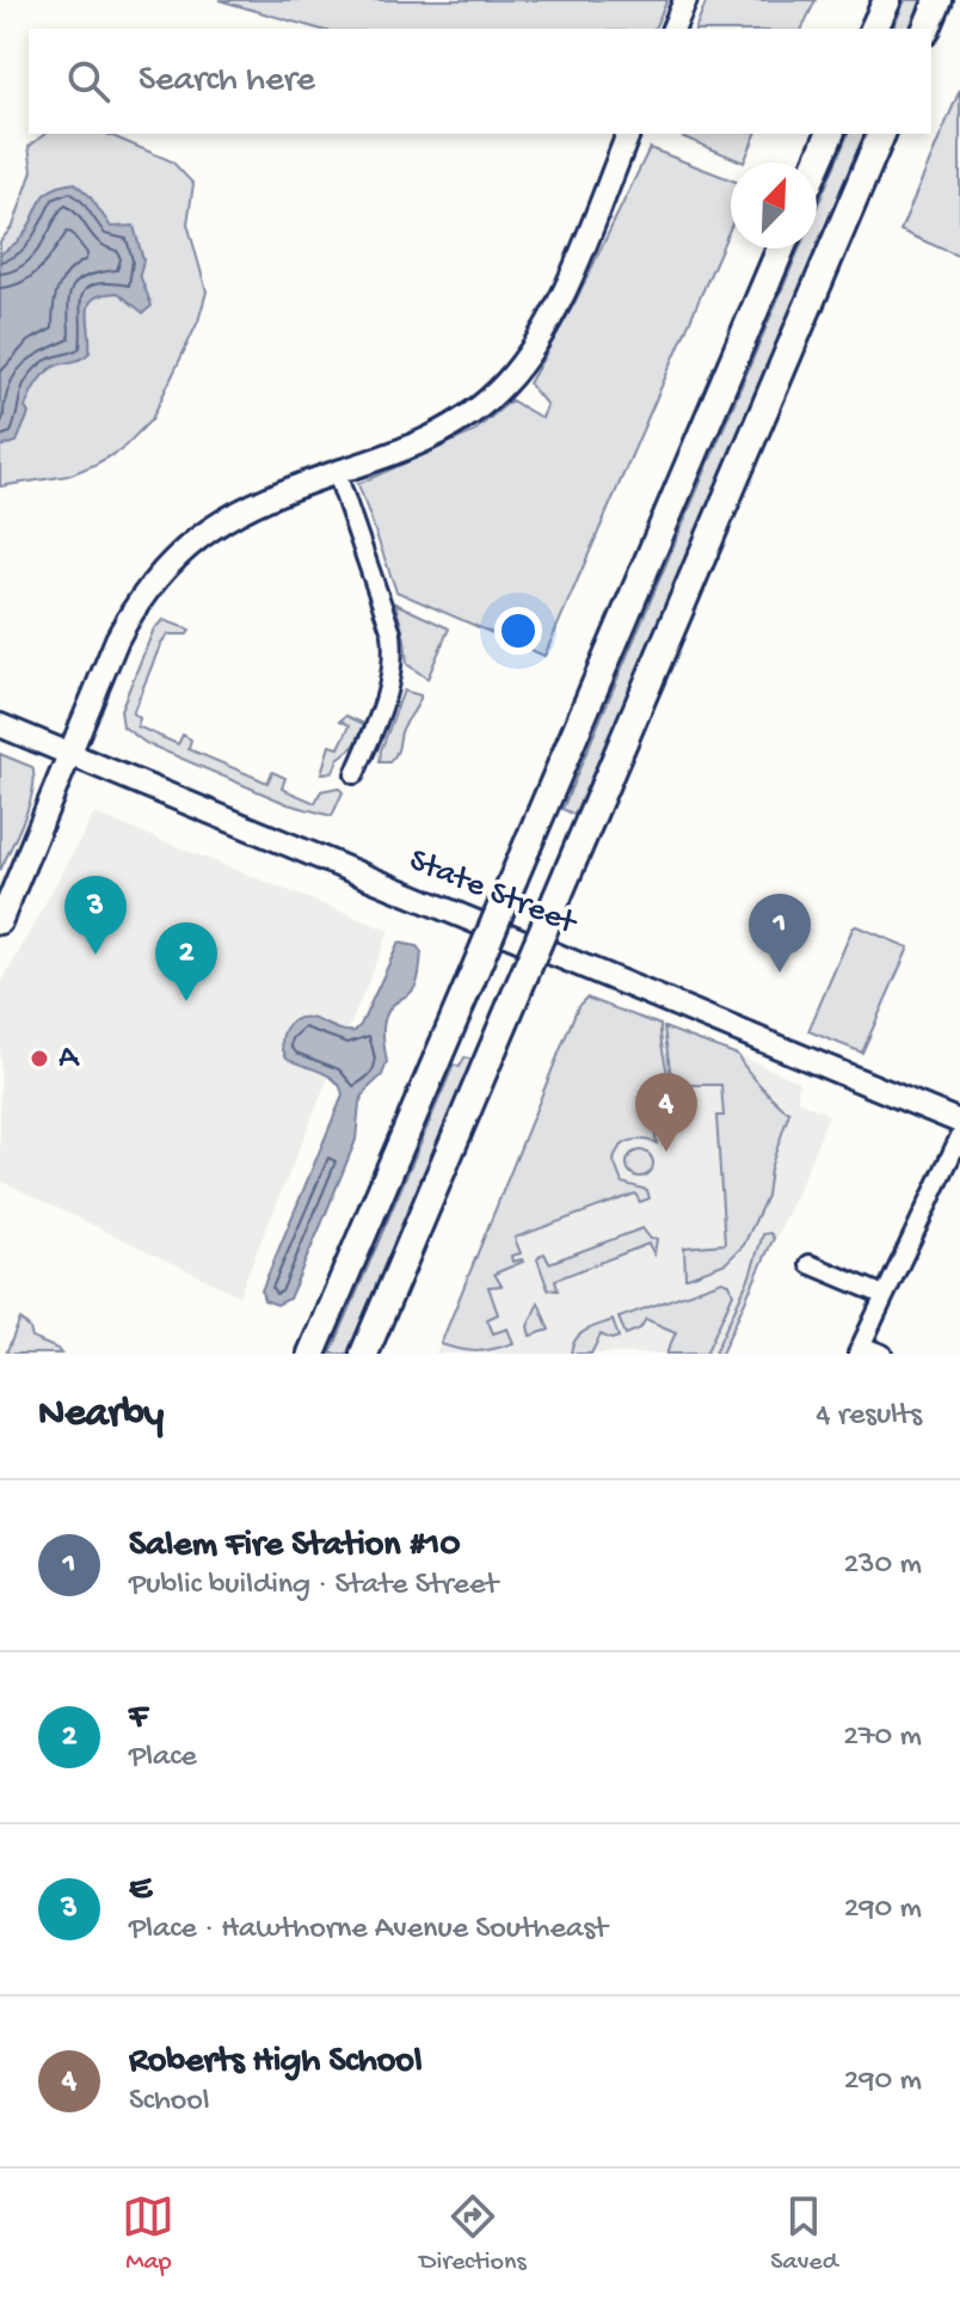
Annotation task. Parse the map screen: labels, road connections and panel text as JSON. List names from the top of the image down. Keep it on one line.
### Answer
{"streets":{"main road":["State Street"]},"places":["A"],"north":"top right","page":{"search":"Search here","pins":["3","1","2","4"],"heading":["Nearby","4 results"],"list":[{"mark":"1","name":"Salem Fire Station #10","note":"Public building · State Street","value":"230 m"},{"mark":"2","name":"F","note":"Place","value":"270 m"},{"mark":"3","name":"E","note":"Place · Hawthorne Avenue Southeast","value":"290 m"},{"mark":"4","name":"Roberts High School","note":"School","value":"290 m"}],"nav":["Map","Directions","Saved"]}}
